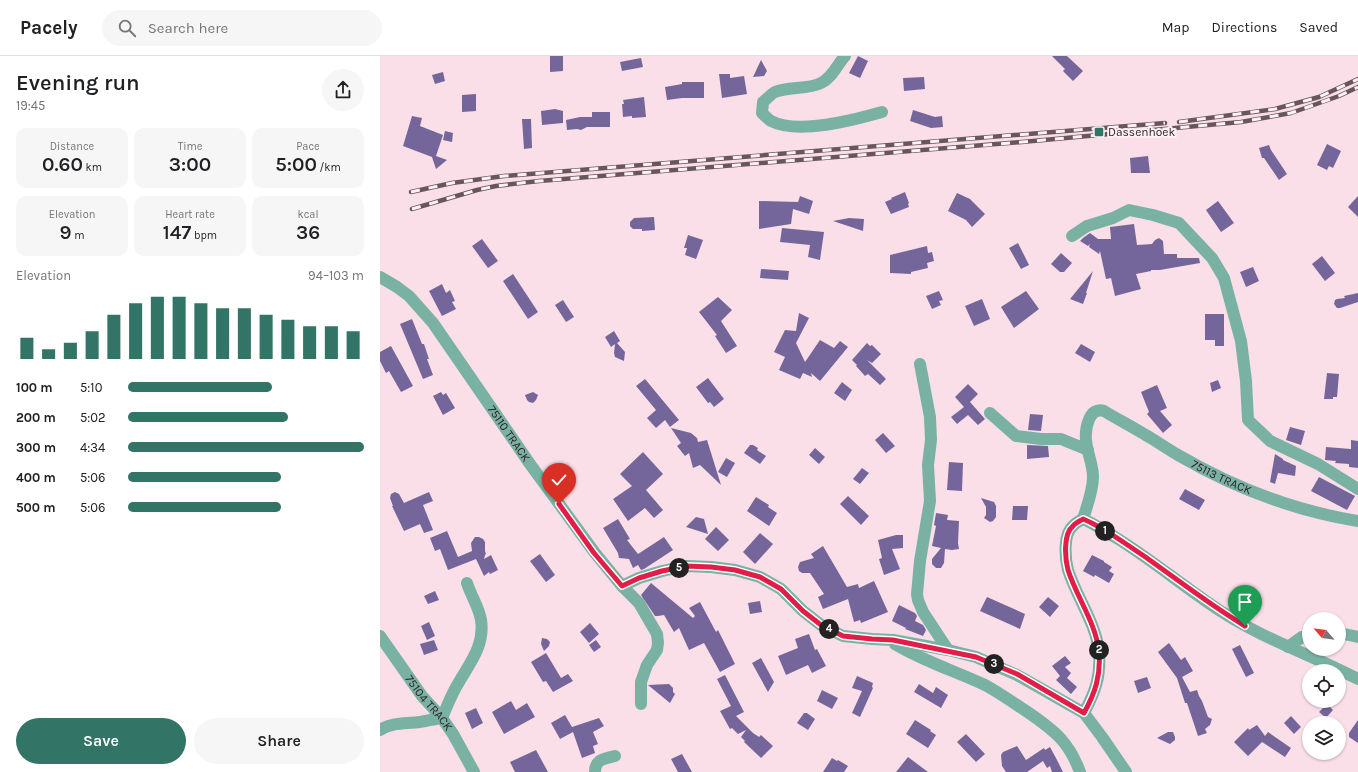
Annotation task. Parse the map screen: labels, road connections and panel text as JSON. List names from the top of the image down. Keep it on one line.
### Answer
{"streets":{"street":["75110 TRACK","75113 TRACK","75104 TRACK"]},"places":{"transit":["Dassenhoek"]},"north":"top left","page":{"header":"Pacely","search":"Search here","nav":["Map","Directions","Saved"],"heading":["Evening run","19:45"],"stats":[["Distance","0.60 km"],["Time","3:00"],["Pace","5:00 /km"],["Elevation","9 m"],["Heart rate","147 bpm"],["kcal","36"]],"chart":["Elevation","94–103 m"],"list":[{"name":"100 m","note":"5:10"},{"name":"200 m","note":"5:02"},{"name":"300 m","note":"4:34"},{"name":"400 m","note":"5:06"},{"name":"500 m","note":"5:06"}],"pins":["1","5","4","2","3"],"buttons":["Save","Share"]}}
